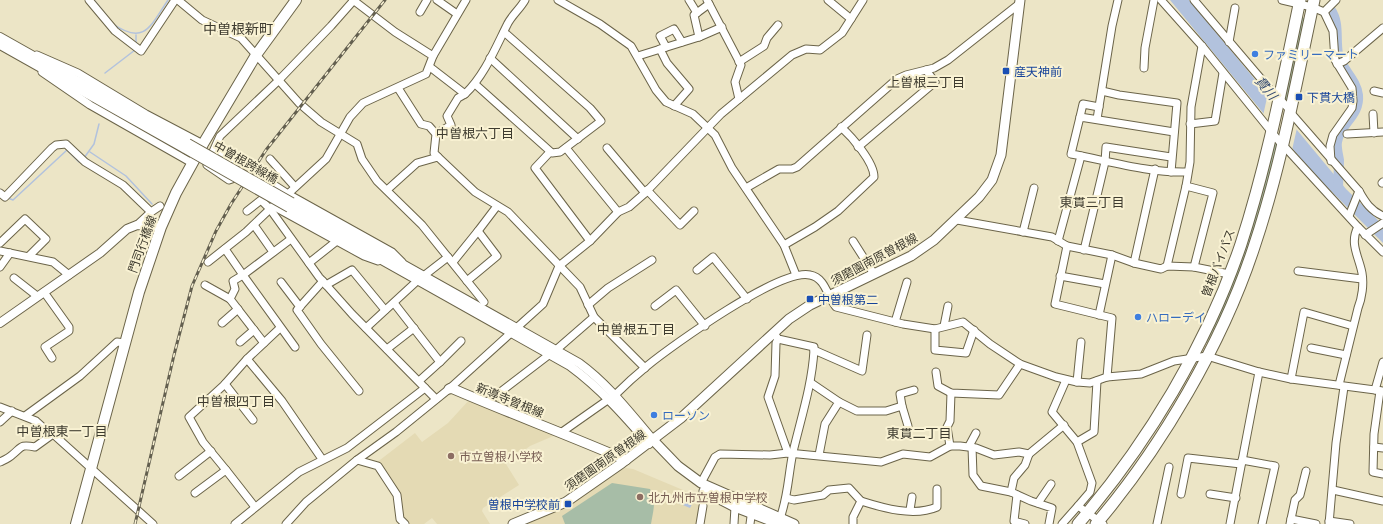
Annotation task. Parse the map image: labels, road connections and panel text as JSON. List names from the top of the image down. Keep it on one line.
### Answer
{"streets":{"highway":["曽根バイパス"],"main road":["門司行橋線","須磨園南原曽根線","新導寺曽根線"],"street":["中曽根跨線橋"]},"crossings":[["須磨園南原曽根線","新導寺曽根線"]],"districts":["中曽根新町","上曽根三丁目","中曽根六丁目","東貫三丁目","中曽根五丁目","中曽根四丁目","中曽根東一丁目","東貫二丁目"],"water":["貫川"],"places":{"other":["ファミリーマート","ハローデイ","ローソン","市立曽根小学校","北九州市立曽根中学校"],"transit":["産天神前","下貫大橋","中曽根第二","曽根中学校前"]}}
